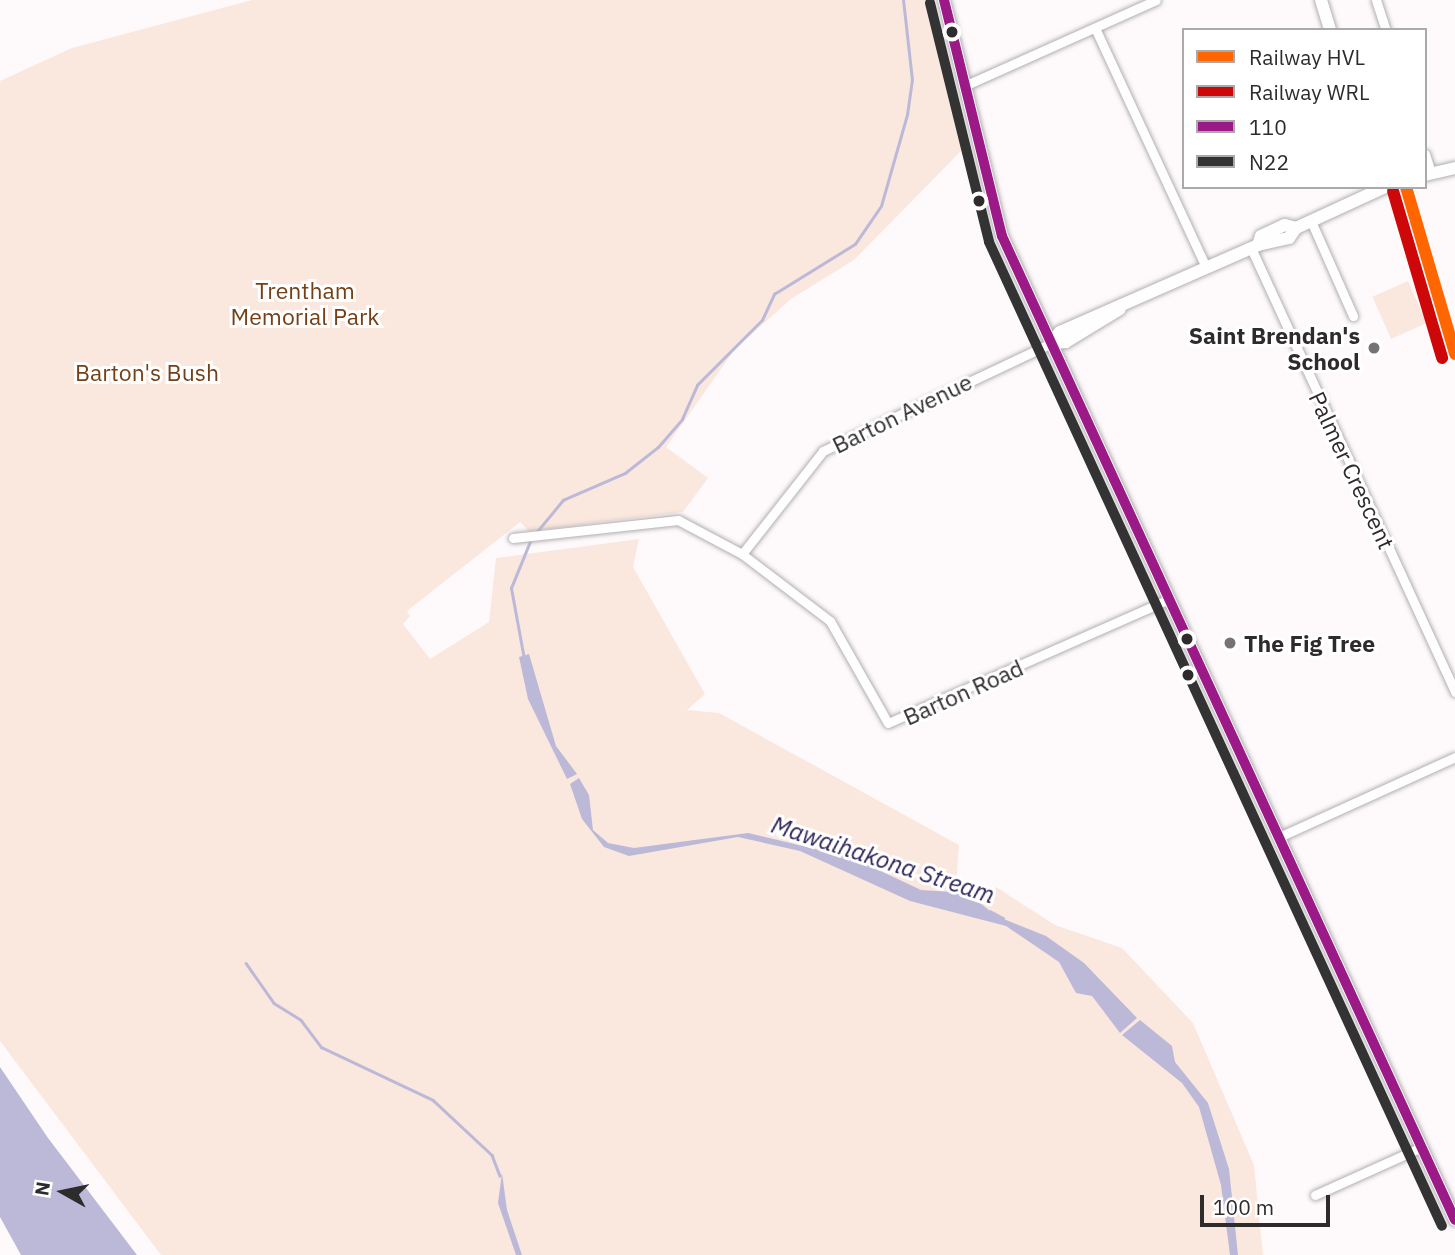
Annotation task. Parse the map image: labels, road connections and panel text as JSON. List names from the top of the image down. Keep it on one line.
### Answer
{"streets":{"street":["Barton Avenue","Palmer Crescent","Barton Road"]},"crossings":[["Barton Avenue","Barton Road"]],"water":["Mawaihakona Stream"],"parks":["Trentham Memorial Park","Barton's Bush"],"places":["Saint Brendan's School","The Fig Tree"],"lines":["transit line 110","transit line N22","rail line HVL","rail line WRL"],"legend":["Railway HVL","Railway WRL","110","N22"],"scale_bar":"100 m","north":"left"}
